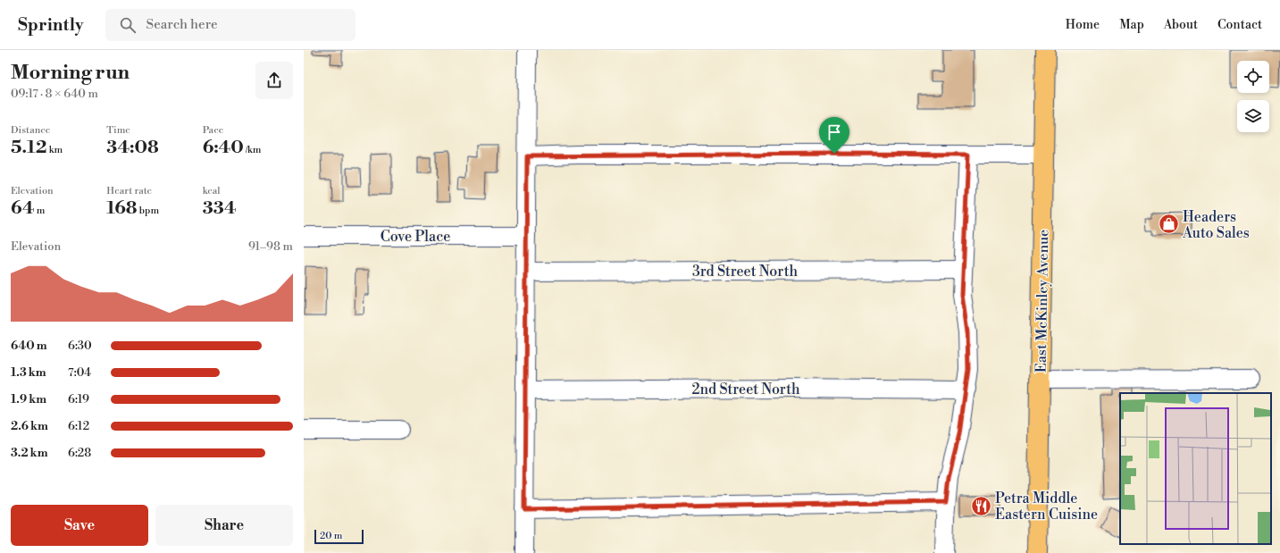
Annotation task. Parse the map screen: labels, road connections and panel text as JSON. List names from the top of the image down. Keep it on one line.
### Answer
{"streets":{"main road":["East McKinley Avenue"],"street":["Cove Place","3rd Street North","2nd Street North"]},"places":{"shop":["Headers Auto Sales"],"restaurant":["Petra Middle Eastern Cuisine"]},"scale_bar":"20 m","page":{"header":"Sprintly","search":"Search here","nav":["Home","Map","About","Contact"],"heading":["Morning run","09:17 · 8 × 640 m"],"stats":[["Distance","5.12 km"],["Time","34:08"],["Pace","6:40 /km"],["Elevation","64 m"],["Heart rate","168 bpm"],["kcal","334"]],"chart":["Elevation","91–98 m"],"list":[{"name":"640 m","note":"6:30"},{"name":"1.3 km","note":"7:04"},{"name":"1.9 km","note":"6:19"},{"name":"2.6 km","note":"6:12"},{"name":"3.2 km","note":"6:28"}],"buttons":["Save","Share"],"scale":"20 m"}}
